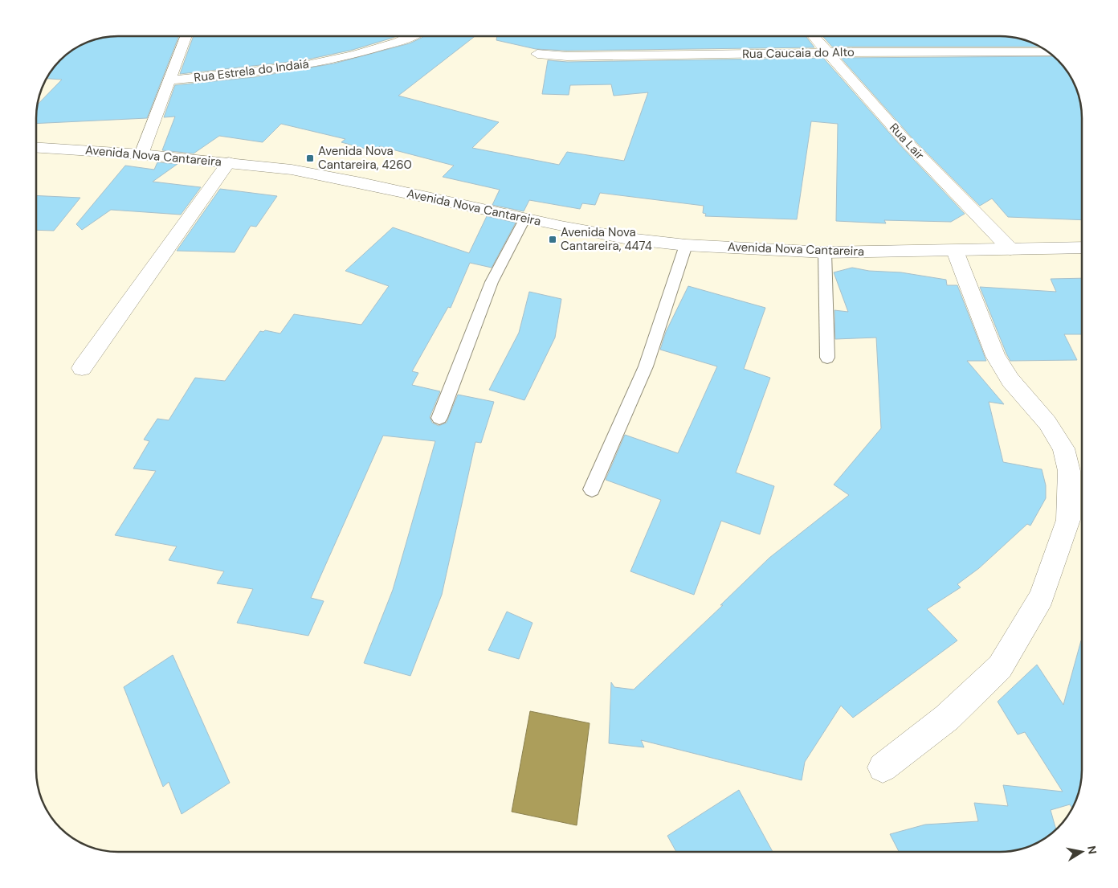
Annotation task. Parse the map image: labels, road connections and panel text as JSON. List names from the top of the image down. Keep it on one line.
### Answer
{"streets":{"street":["Rua Caucaia do Alto","Rua Estrela do Indaiá","Rua Lair","Avenida Nova Cantareira"]},"crossings":[["Rua Caucaia do Alto","Rua Lair"],["Rua Lair","Avenida Nova Cantareira"]],"places":{"transit":["Avenida Nova Cantareira, 4260","Avenida Nova Cantareira, 4474"]},"north":"right"}
